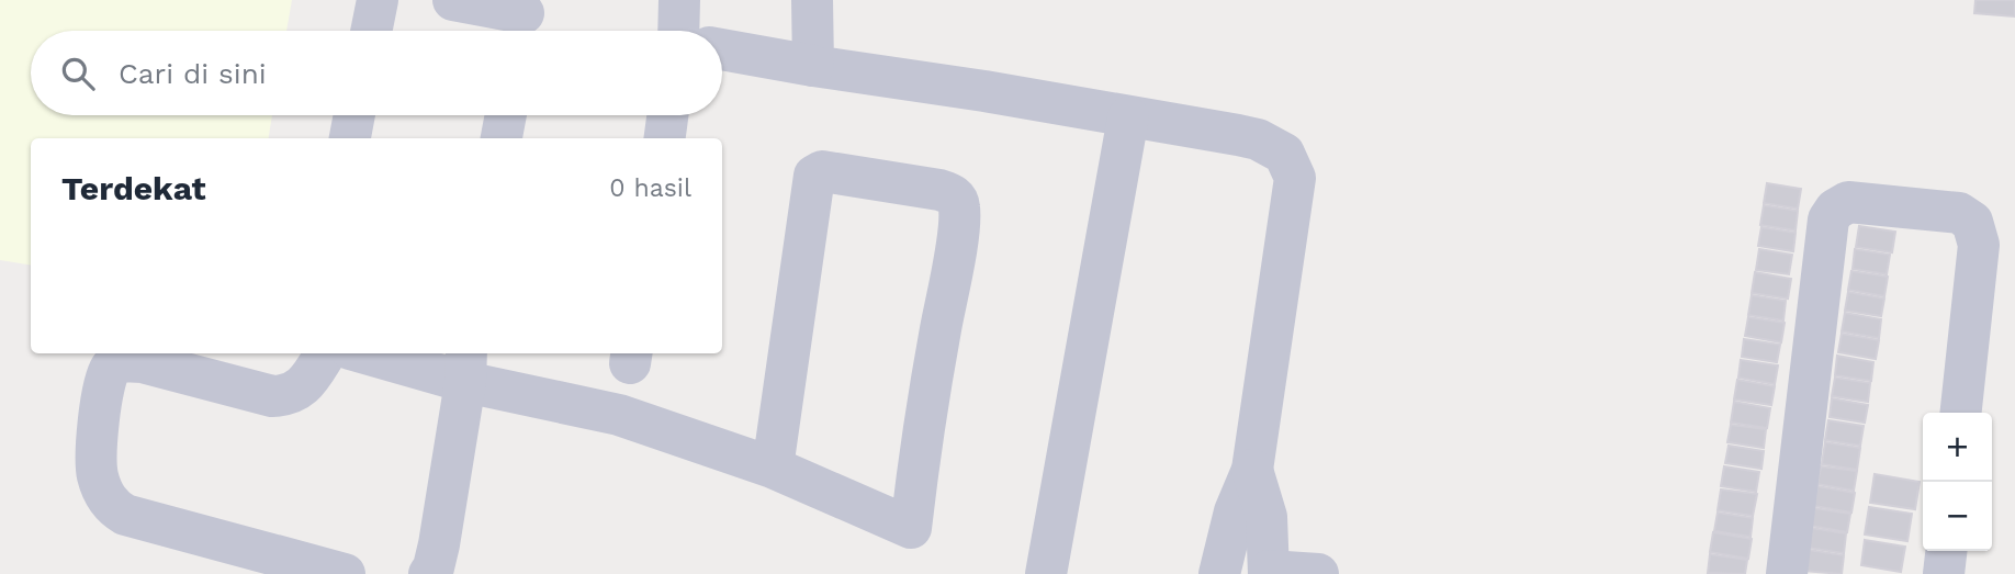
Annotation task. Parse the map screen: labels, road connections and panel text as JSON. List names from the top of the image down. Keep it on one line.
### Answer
{"page":{"search":"Cari di sini","heading":["Terdekat","0 hasil"],"map_buttons":["+","−"]}}
